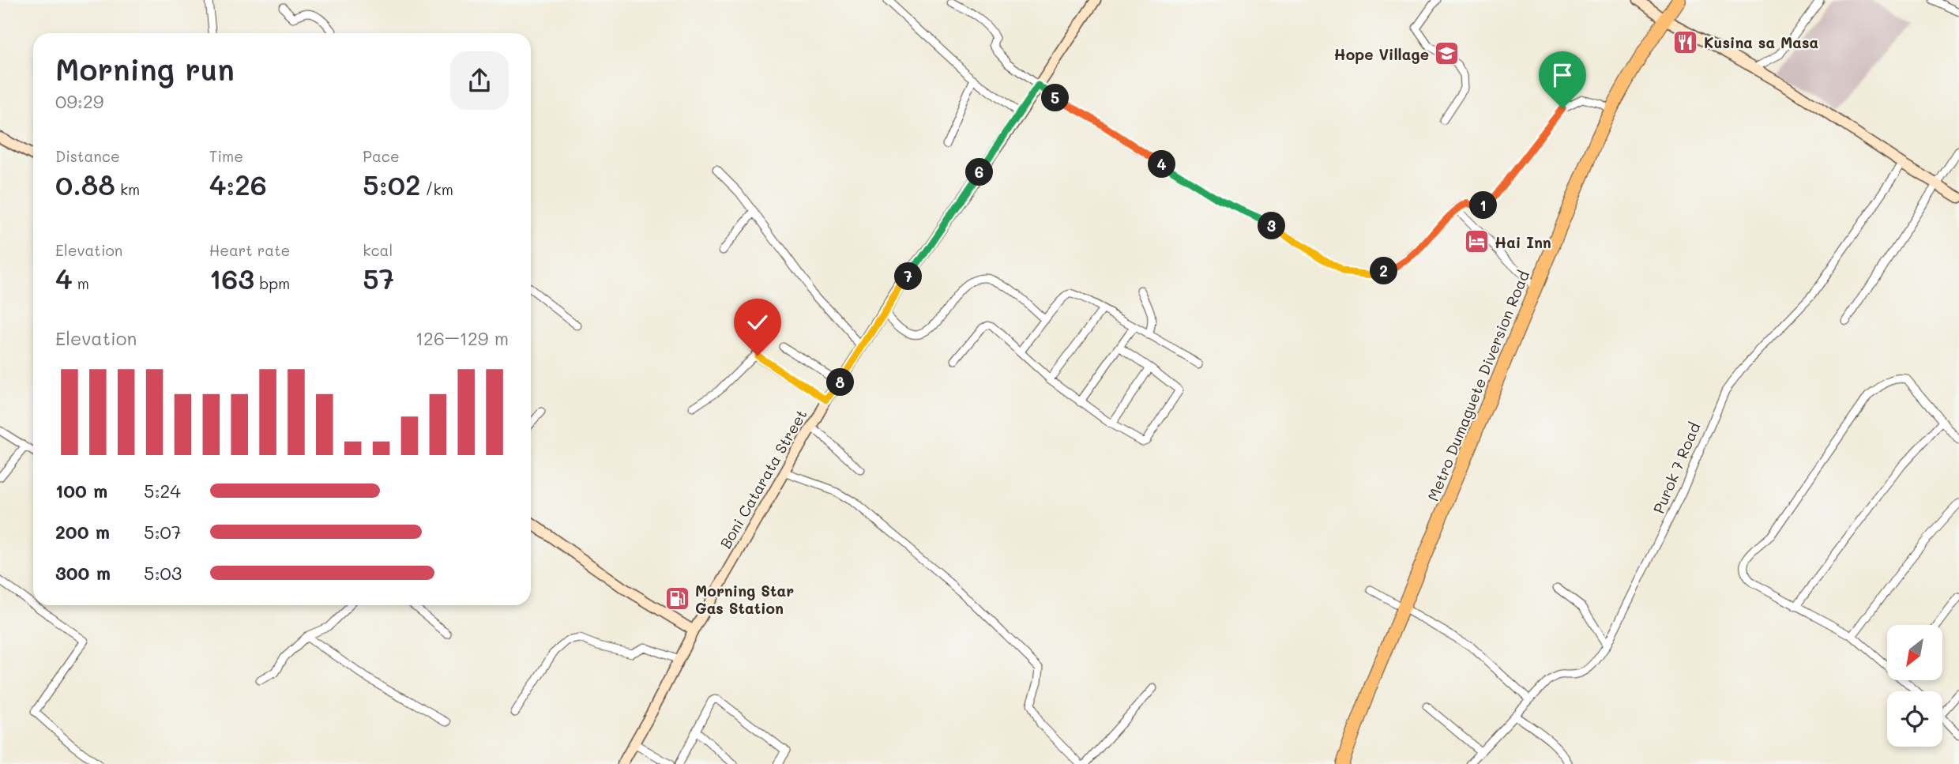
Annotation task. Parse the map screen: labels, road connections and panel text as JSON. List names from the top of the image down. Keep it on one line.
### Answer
{"streets":{"highway":["Metro Dumaguete Diversion Road"],"street":["Purok 7 Road","Boni Catarata Street"]},"places":{"restaurant":["Kusina sa Masa"],"school or university":["Hope Village"],"hotel":["Hai Inn"],"fuel station":["Morning Star Gas Station"]},"north":"bottom left","page":{"heading":["Morning run","09:29"],"pins":["5","4","6","1","3","2","7","8"],"stats":[["Distance","0.88 km"],["Time","4:26"],["Pace","5:02 /km"],["Elevation","4 m"],["Heart rate","163 bpm"],["kcal","57"]],"chart":["Elevation","126–129 m"],"list":[{"name":"100 m","note":"5:24"},{"name":"200 m","note":"5:07"},{"name":"300 m","note":"5:03"}]}}
